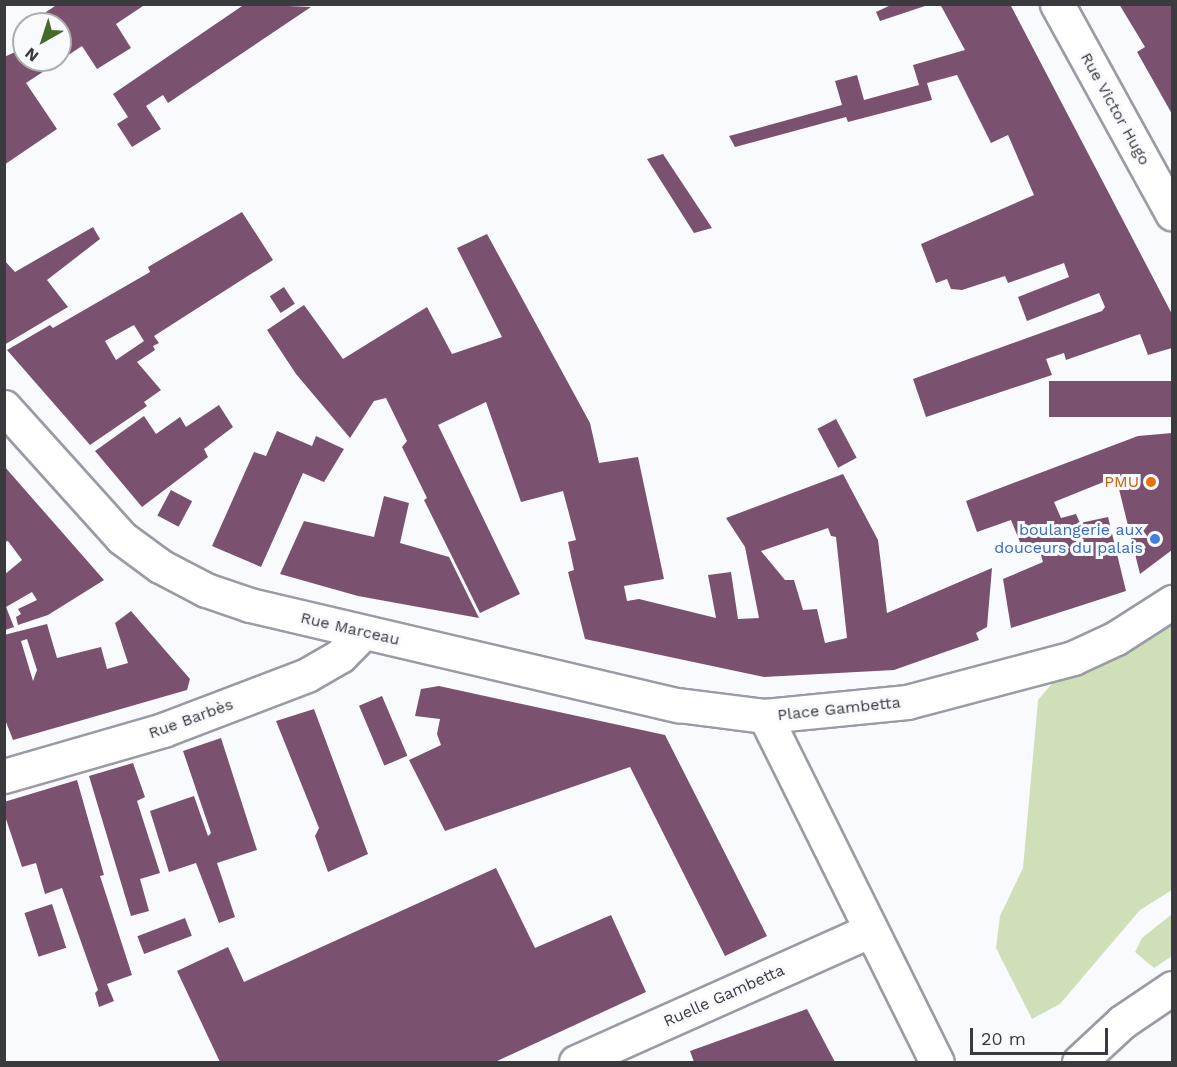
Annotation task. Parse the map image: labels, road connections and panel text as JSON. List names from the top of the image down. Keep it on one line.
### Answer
{"streets":{"street":["Rue Victor Hugo","Rue Marceau","Place Gambetta","Rue Barbès","Ruelle Gambetta"]},"crossings":[["Rue Marceau","Place Gambetta"],["Rue Marceau","Rue Barbès"],["Place Gambetta","Ruelle Gambetta"]],"places":["PMU","boulangerie aux douceurs du palais"],"scale_bar":"20 m","north":"bottom left"}
